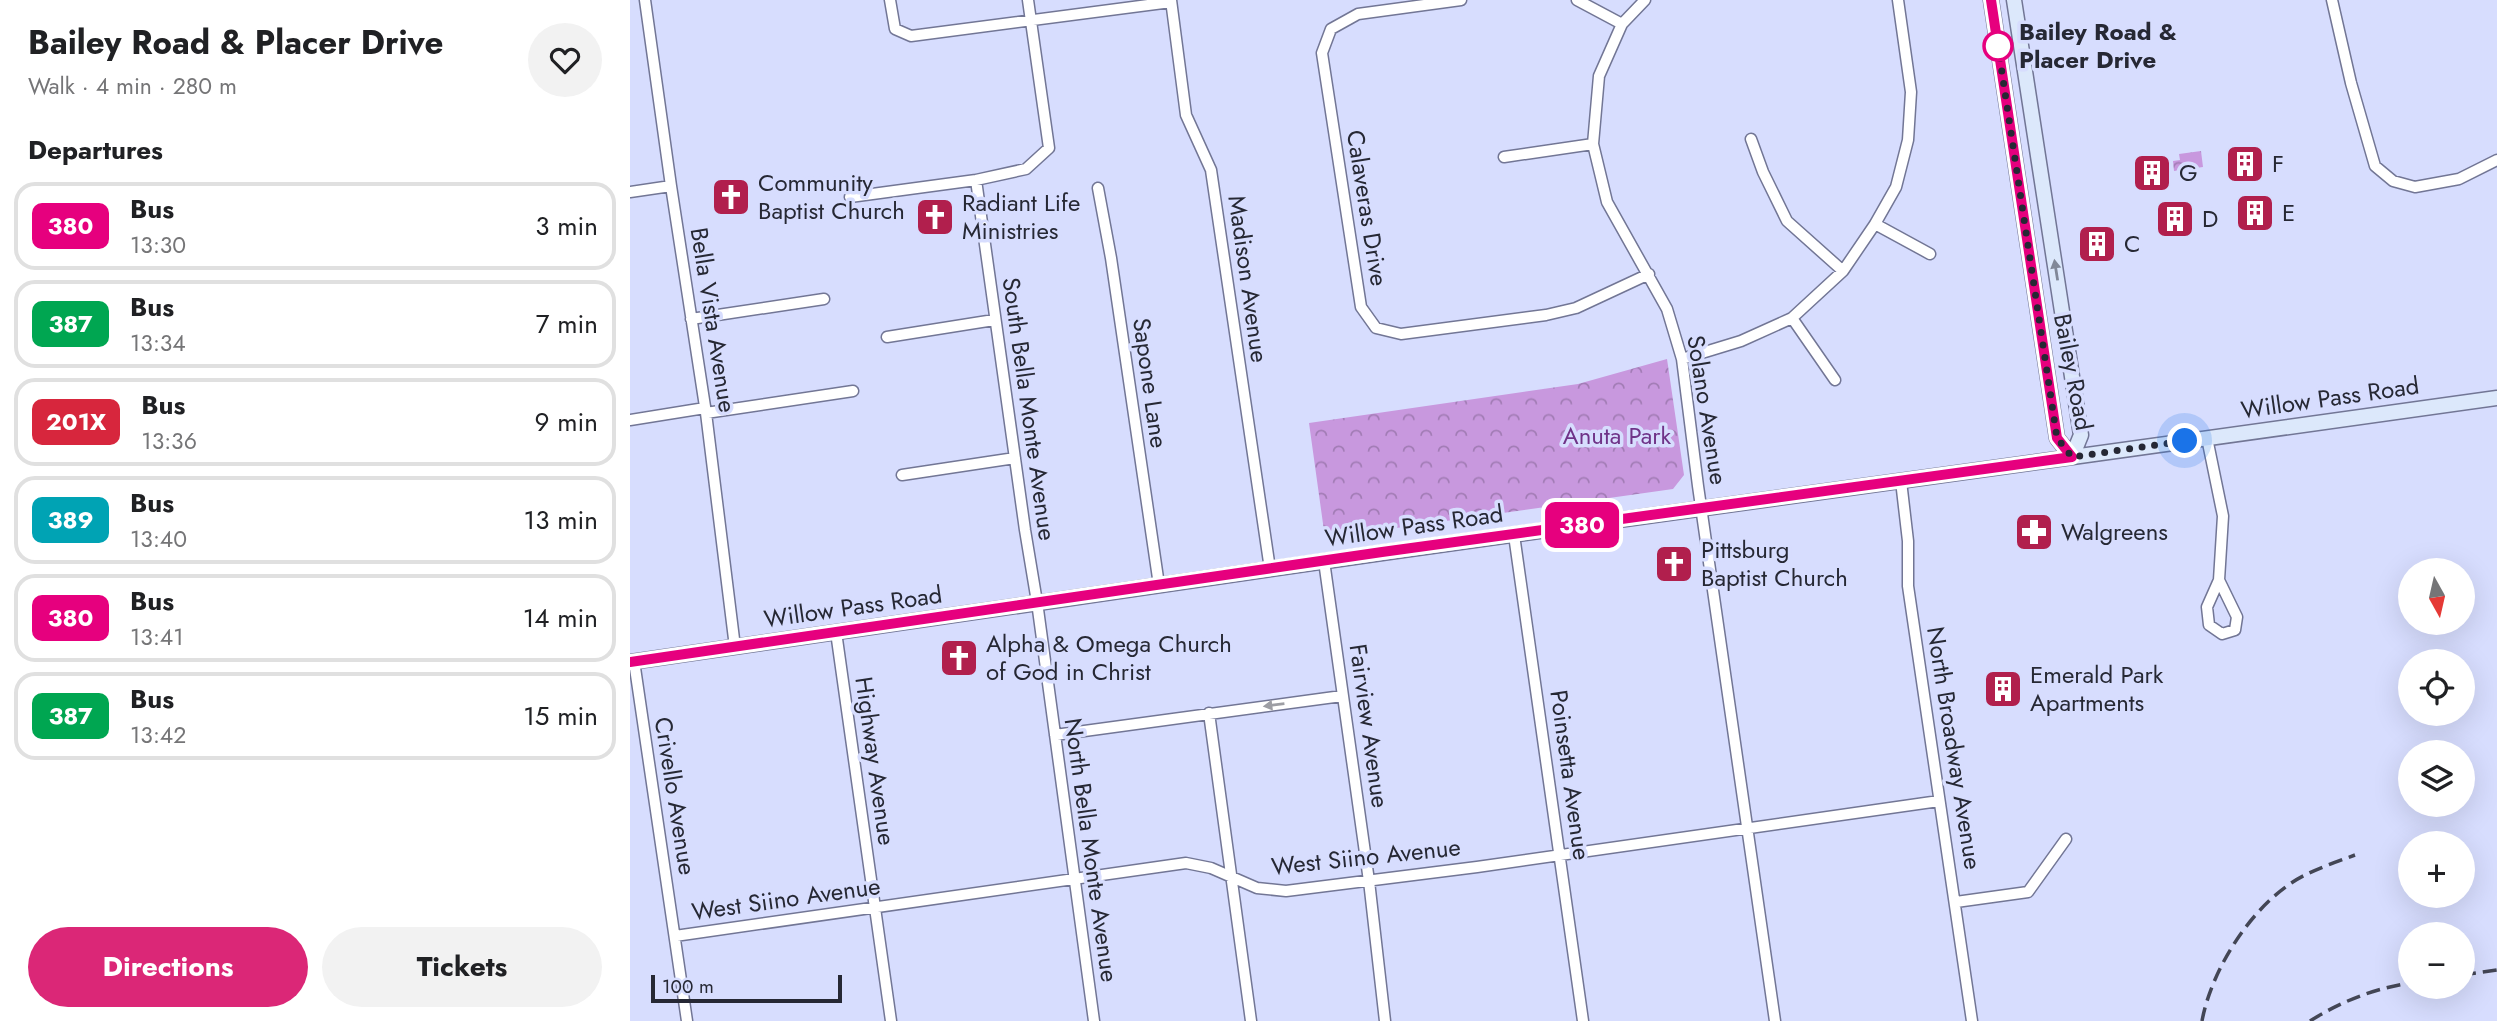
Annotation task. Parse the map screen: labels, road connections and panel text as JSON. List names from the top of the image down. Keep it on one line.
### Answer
{"streets":{"main road":["Bailey Road","Willow Pass Road"],"street":["Calaveras Drive","Madison Avenue","Bella Vista Avenue","Sapone Lane","South Bella Monte Avenue","Solano Avenue","Fairview Avenue","North Broadway Avenue","Highway Avenue","Poinsetta Avenue","Crivello Avenue","North Bella Monte Avenue","West Siino Avenue"]},"crossings":[["Calaveras Drive","Solano Avenue"],["Madison Avenue","Willow Pass Road"],["Bella Vista Avenue","Willow Pass Road"],["Bailey Road","Willow Pass Road"],["Sapone Lane","Willow Pass Road"],["Willow Pass Road","South Bella Monte Avenue"],["Willow Pass Road","Solano Avenue"],["Willow Pass Road","Fairview Avenue"],["Willow Pass Road","North Broadway Avenue"],["Willow Pass Road","Highway Avenue"],["Willow Pass Road","Poinsetta Avenue"],["Willow Pass Road","Crivello Avenue"],["Willow Pass Road","North Bella Monte Avenue"],["South Bella Monte Avenue","North Bella Monte Avenue"],["Solano Avenue","West Siino Avenue"],["Fairview Avenue","West Siino Avenue"],["North Broadway Avenue","West Siino Avenue"],["Highway Avenue","West Siino Avenue"],["Poinsetta Avenue","West Siino Avenue"],["Crivello Avenue","West Siino Avenue"],["North Bella Monte Avenue","West Siino Avenue"]],"parks":["Anuta Park"],"places":{"other":["Bailey Road & Placer Drive"],"building":["F","G","E","D","C","Emerald Park Apartments"],"church":["Community Baptist Church","Radiant Life Ministries","Pittsburg Baptist Church","Alpha & Omega Church of God in Christ"],"pharmacy":["Walgreens"]},"lines":["bus line 380"],"scale_bar":"100 m","north":"bottom","page":{"heading":[["Bailey Road & Placer Drive","Walk · 4 min · 280 m"],"Departures"],"on_map":"380","list":[{"mark":"380","name":"Bus","note":"13:30","value":"3 min"},{"mark":"387","name":"Bus","note":"13:34","value":"7 min"},{"mark":"201X","name":"Bus","note":"13:36","value":"9 min"},{"mark":"389","name":"Bus","note":"13:40","value":"13 min"},{"mark":"380","name":"Bus","note":"13:41","value":"14 min"},{"mark":"387","name":"Bus","note":"13:42","value":"15 min"}],"map_buttons":["+","−"],"buttons":["Directions","Tickets"],"scale":"100 m"}}
